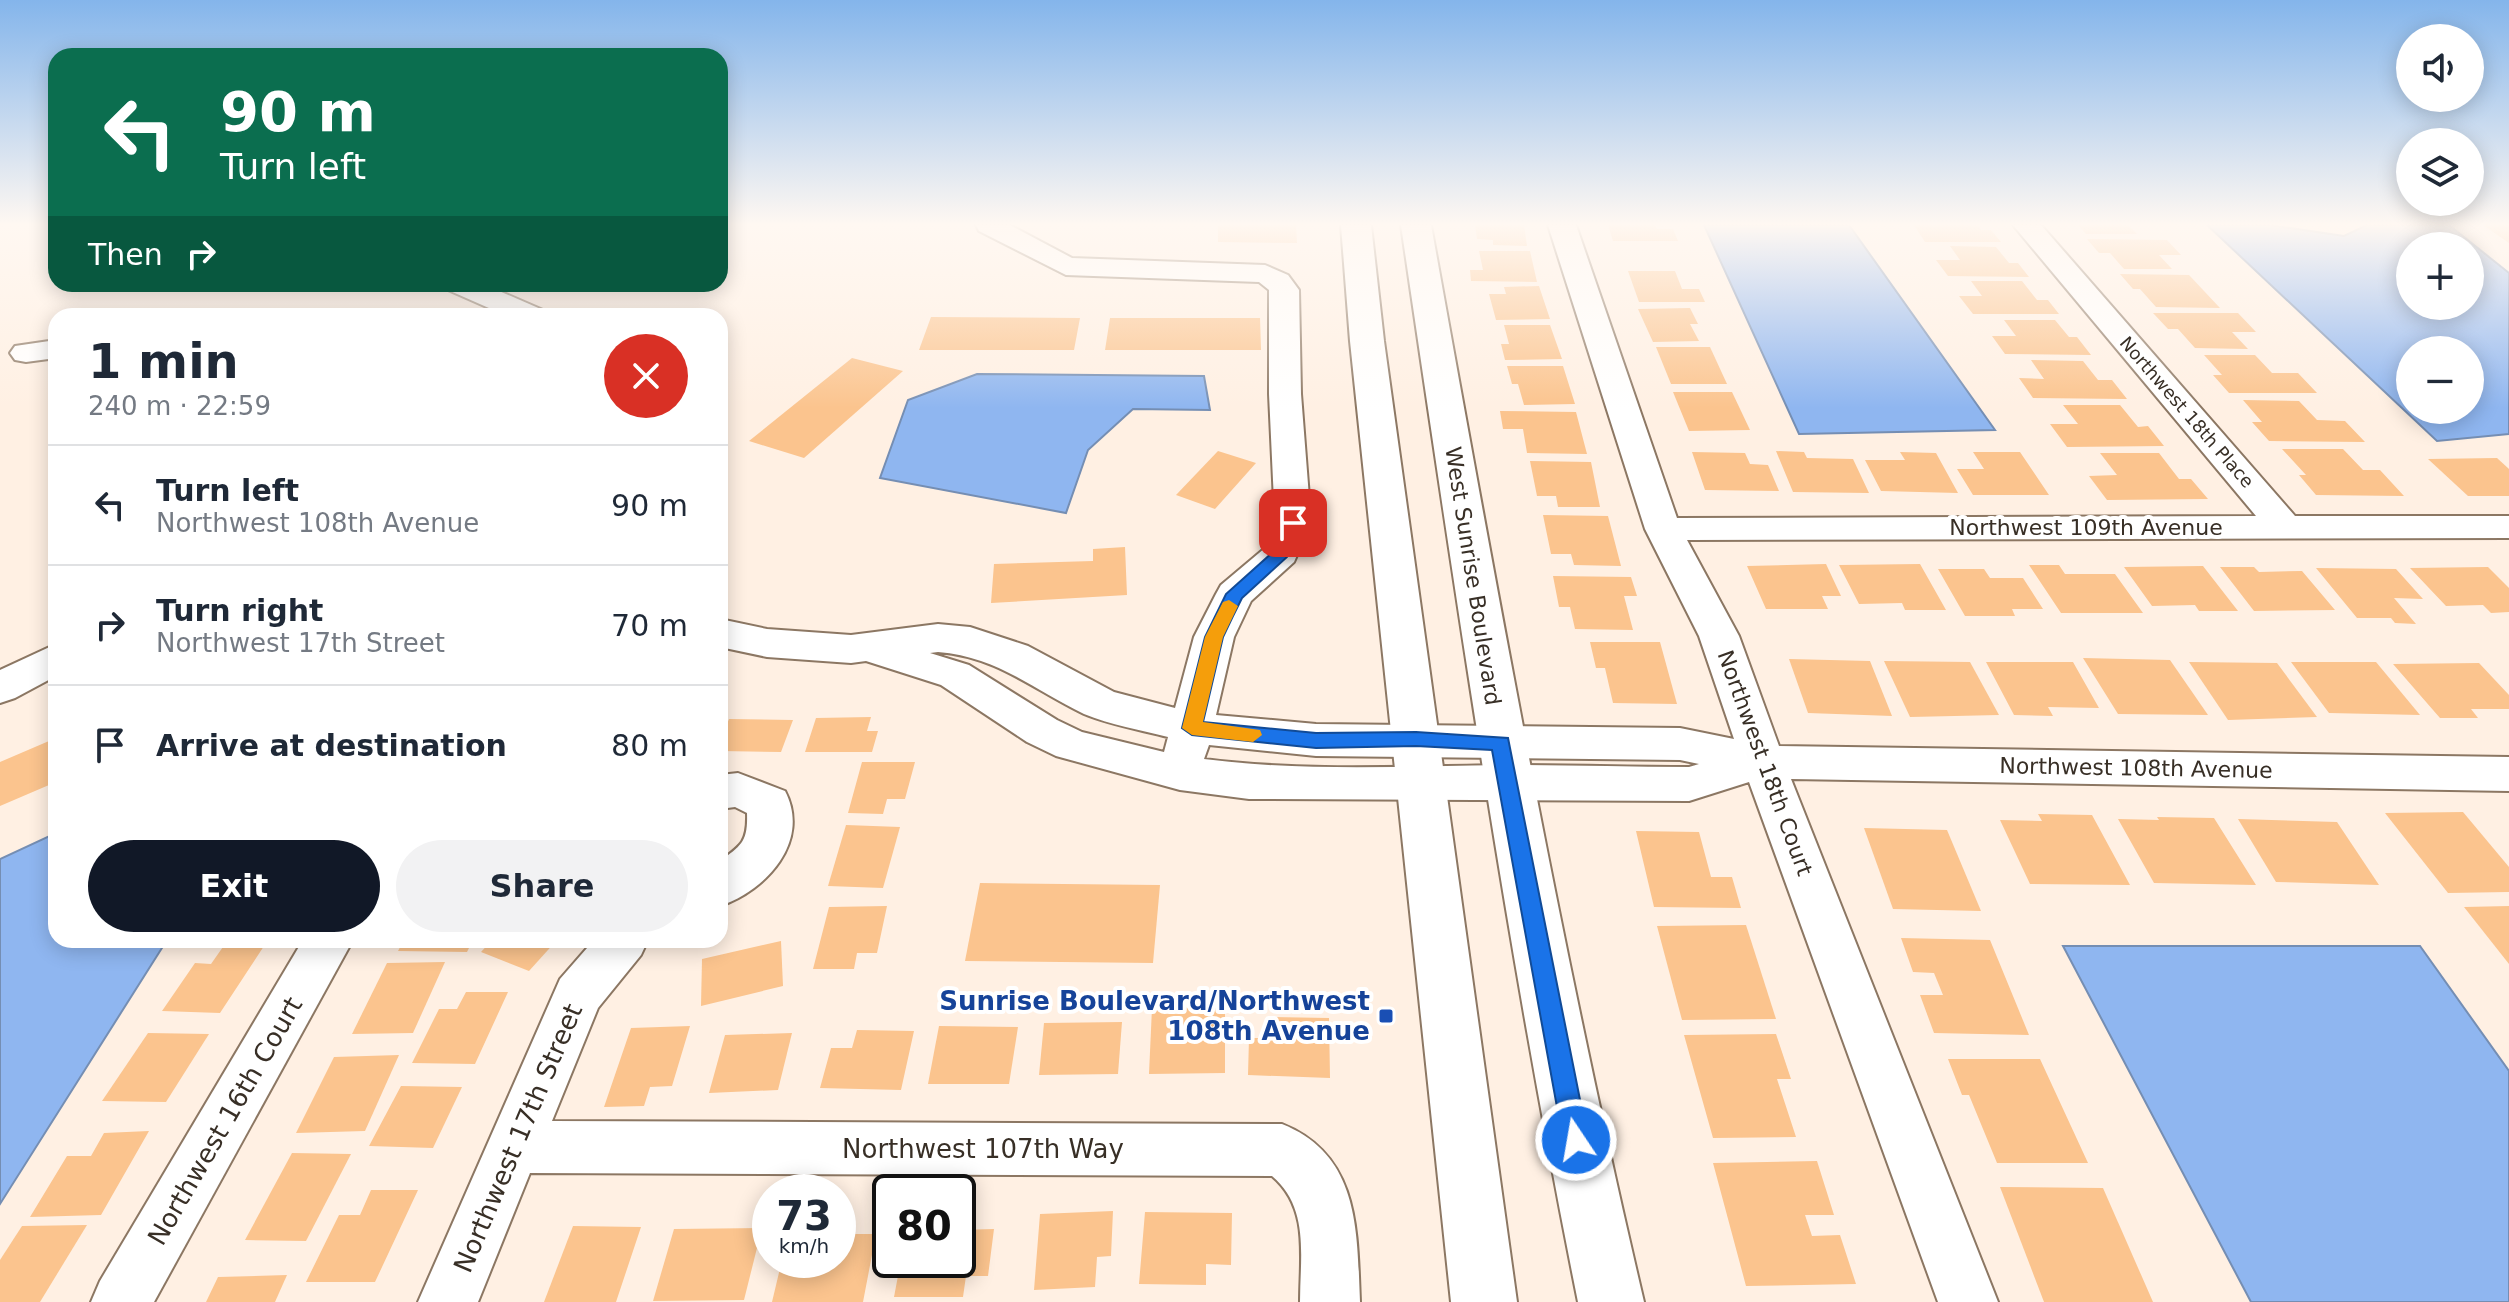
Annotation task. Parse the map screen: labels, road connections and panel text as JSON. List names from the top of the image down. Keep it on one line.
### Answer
{"streets":{"highway":["West Sunrise Boulevard"],"street":["Northwest 18th Place","Northwest 109th Avenue","Northwest 18th Court","Northwest 108th Avenue","Northwest 16th Court","Northwest 17th Street","Northwest 107th Way"]},"crossings":[["Northwest 18th Place","Northwest 109th Avenue"],["Northwest 109th Avenue","Northwest 18th Court"],["West Sunrise Boulevard","Northwest 108th Avenue"],["Northwest 18th Court","Northwest 108th Avenue"],["Northwest 17th Street","Northwest 107th Way"]],"places":{"transit":["Sunrise Boulevard/Northwest 108th Avenue"]},"page":{"map_buttons":["+","−"],"turn":["90 m","Turn left"],"then":"Then","heading":["1 min","240 m · 22:59"],"list":[{"name":"Turn left","note":"Northwest 108th Avenue","value":"90 m"},{"name":"Turn right","note":"Northwest 17th Street","value":"70 m"},{"name":"Arrive at destination","value":"80 m"}],"buttons":["Exit","Share"],"speed":"73 km/h","limit":"80"}}
